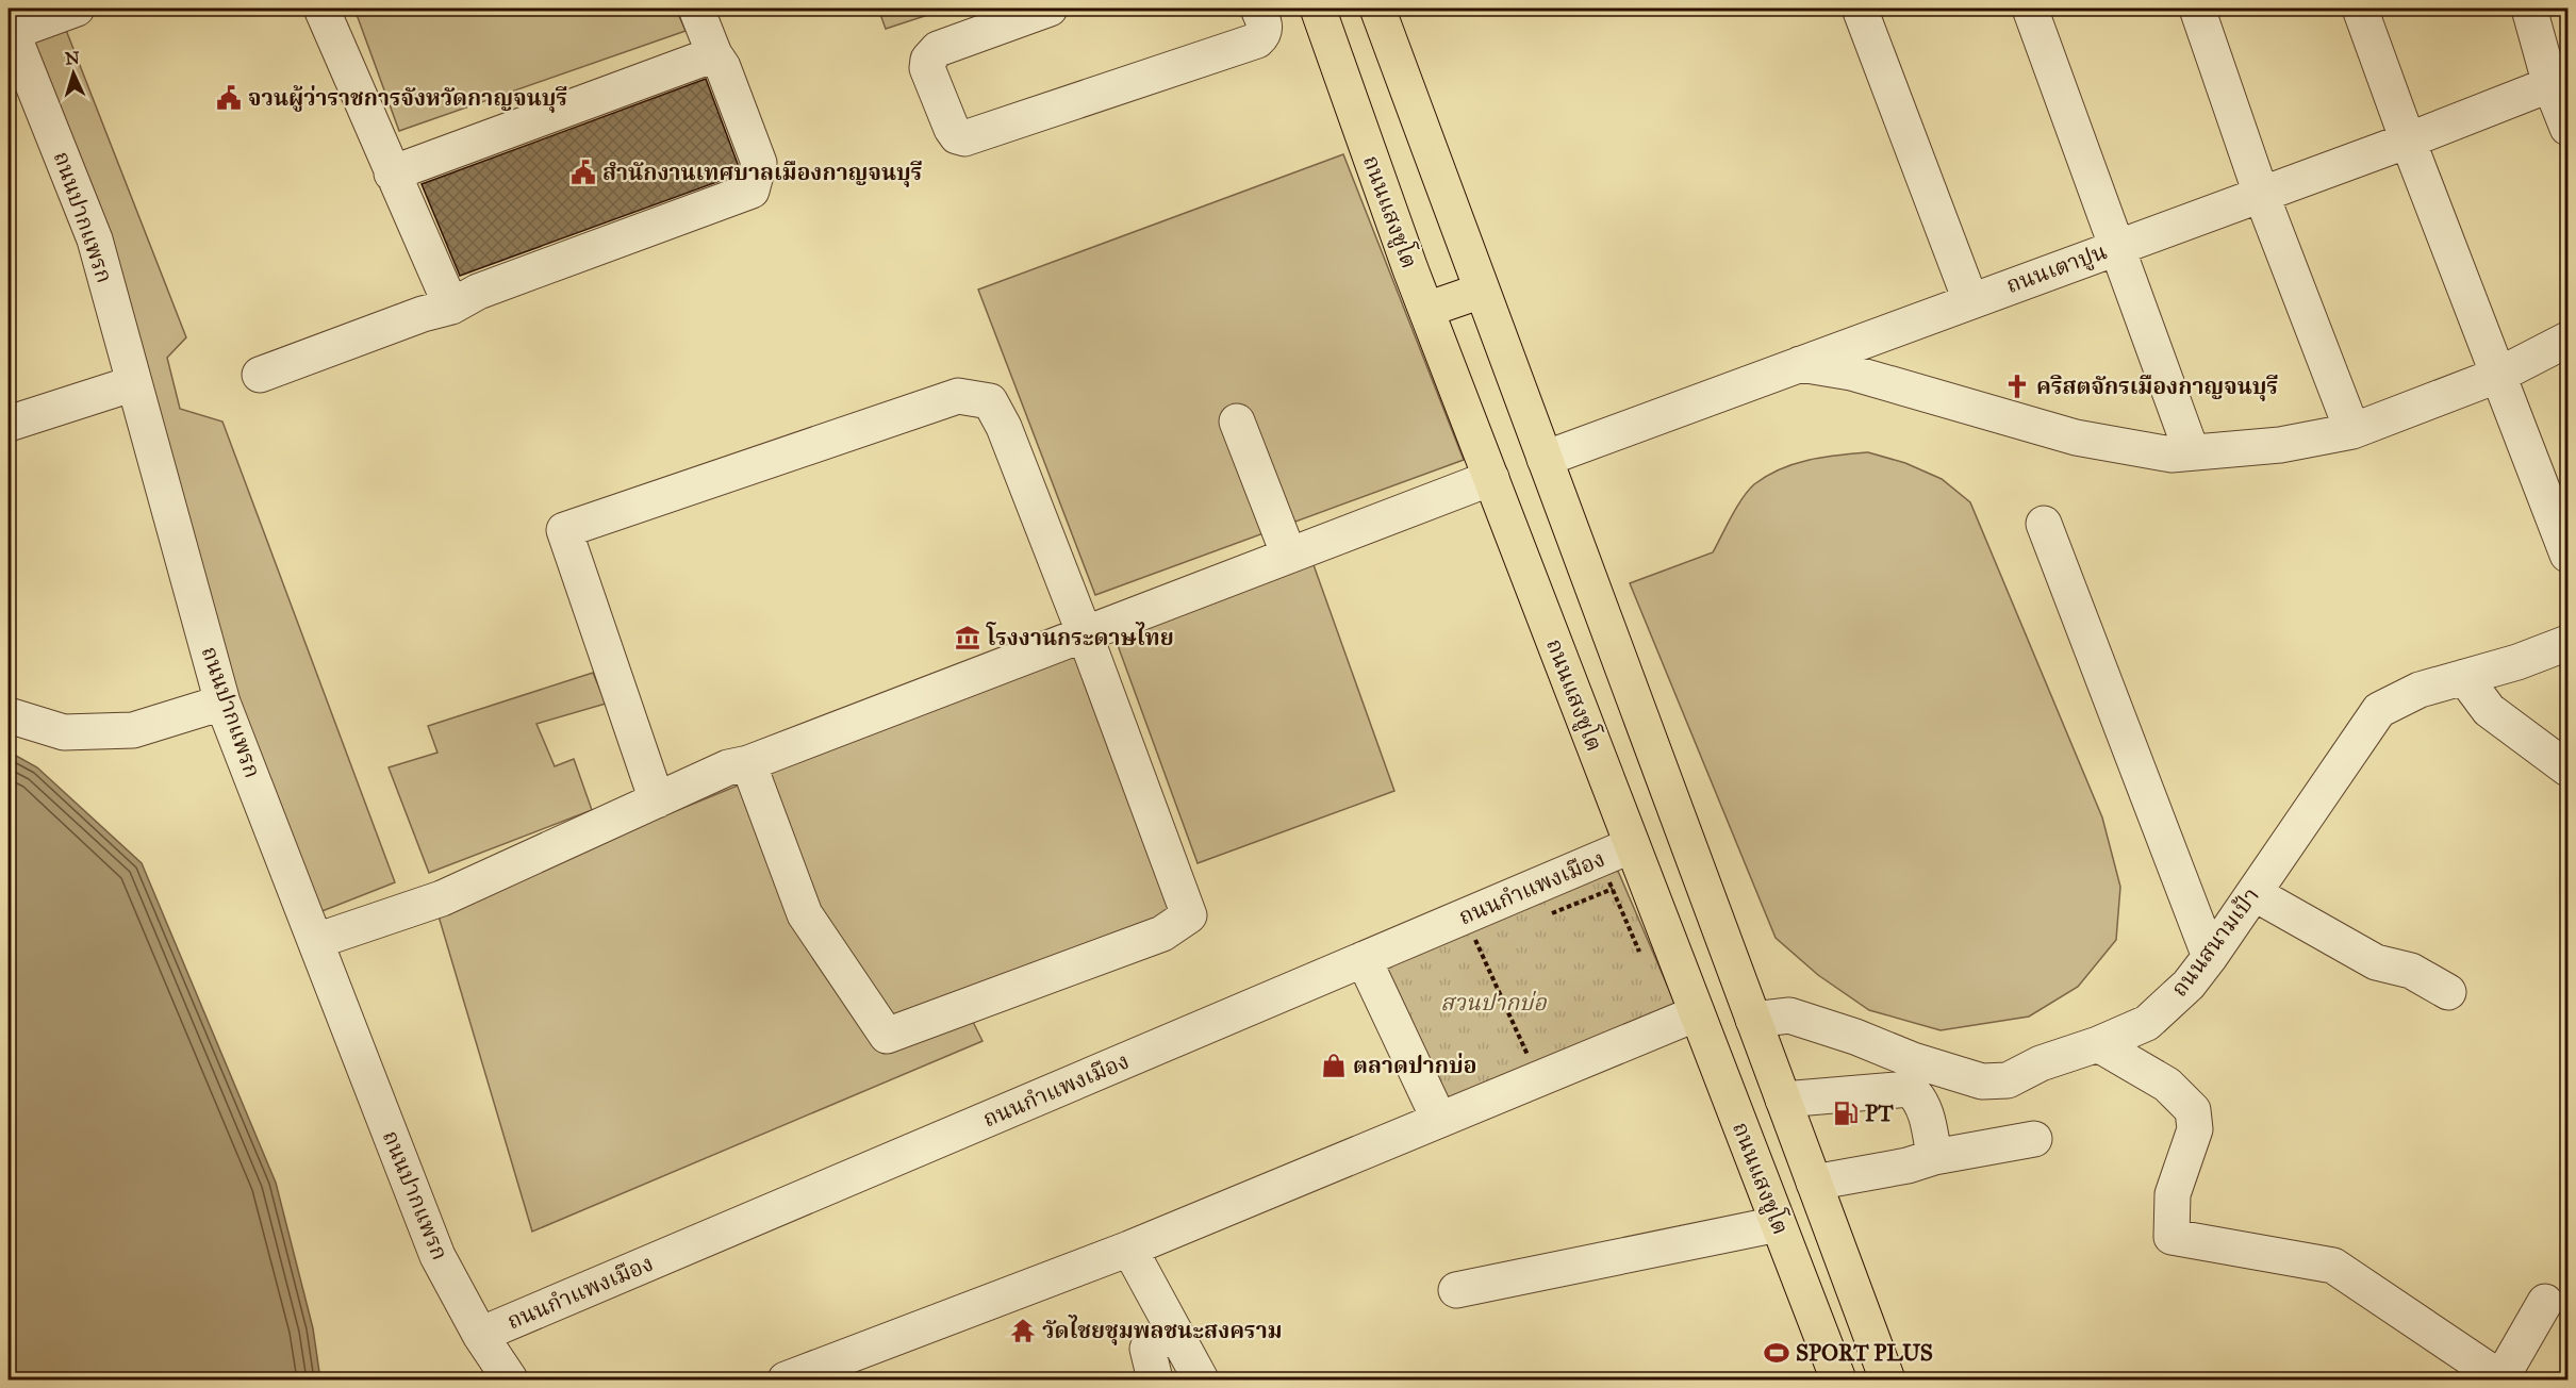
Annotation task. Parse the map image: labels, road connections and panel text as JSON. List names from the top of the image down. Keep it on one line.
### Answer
{"streets":{"main road":["ถนนแสงชูโต"],"street":["ถนนปากแพรก","ถนนเตาปูน","ถนนกำแพงเมือง","ถนนสนามเป้า"]},"crossings":[["ถนนแสงชูโต","ถนนกำแพงเมือง"],["ถนนปากแพรก","ถนนกำแพงเมือง"]],"parks":["สวนปากบ่อ"],"places":{"public building":["จวนผู้ว่าราชการจังหวัดกาญจนบุรี","สำนักงานเทศบาลเมืองกาญจนบุรี"],"church":["คริสตจักรเมืองกาญจนบุรี"],"museum":["โรงงานกระดาษไทย"],"shop":["ตลาดปากบ่อ"],"fuel station":["PT"],"temple":["วัดไชยชุมพลชนะสงคราม"],"sports":["SPORT PLUS"]},"north":"top"}
